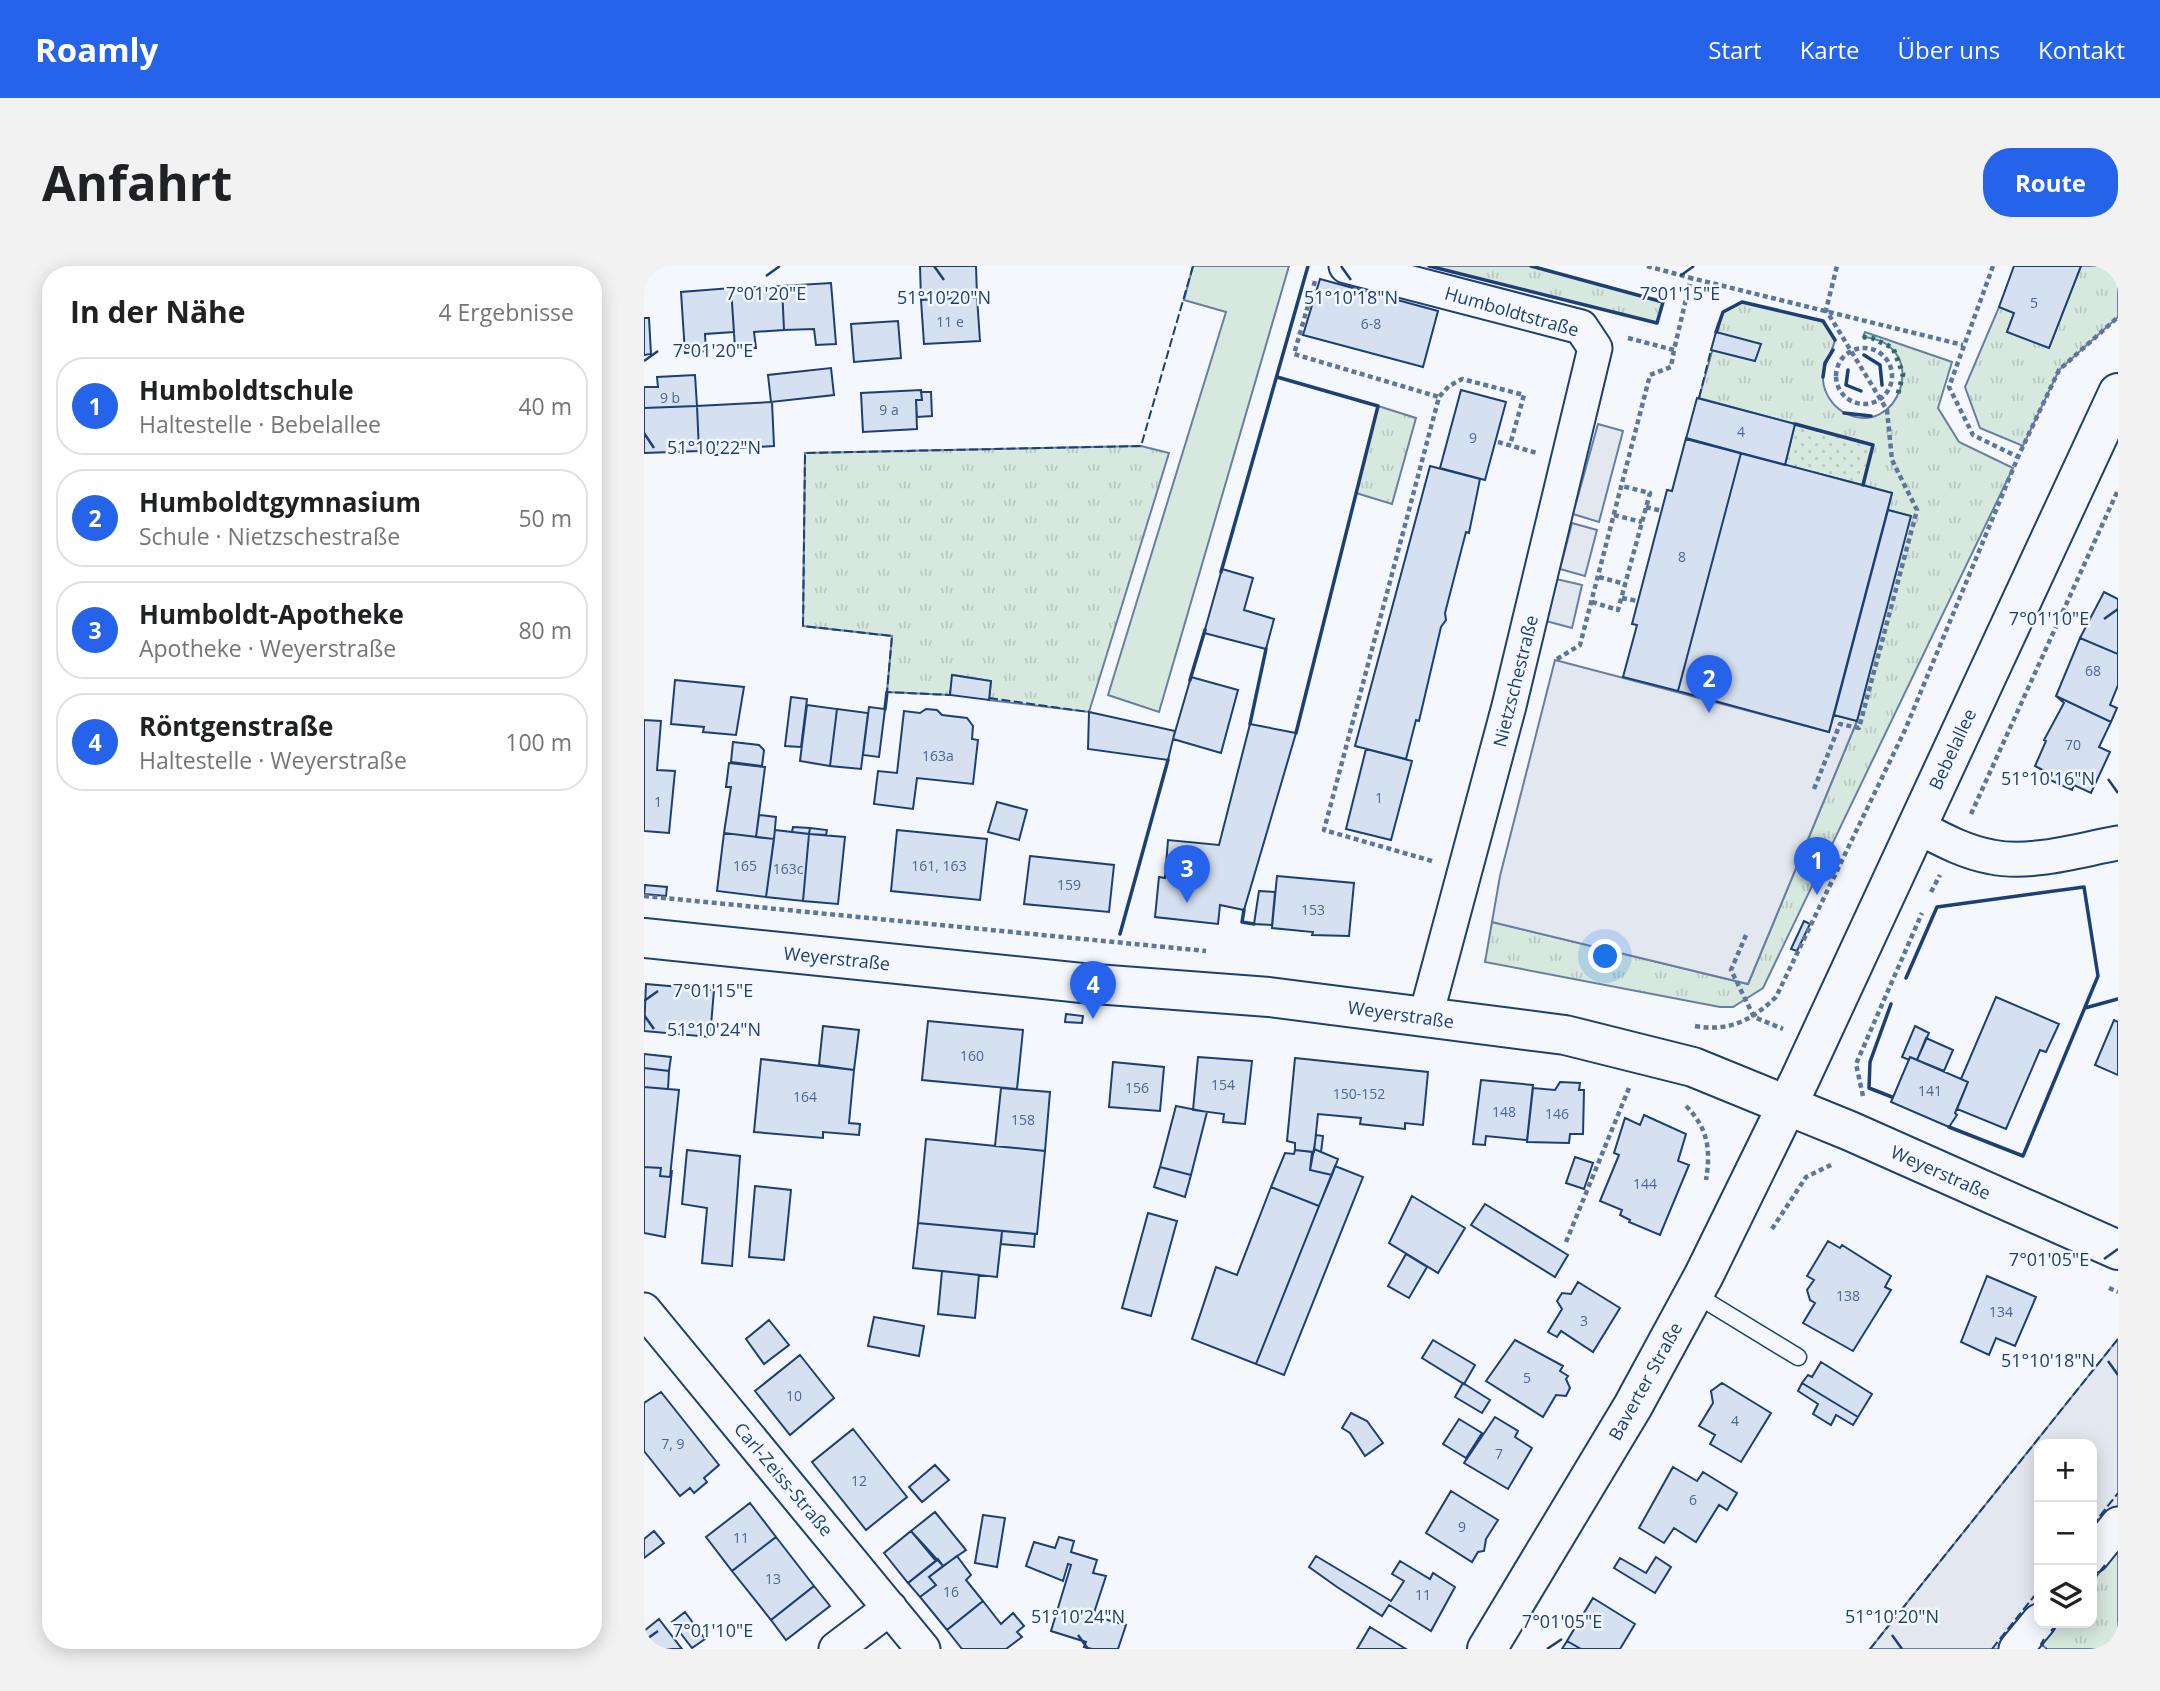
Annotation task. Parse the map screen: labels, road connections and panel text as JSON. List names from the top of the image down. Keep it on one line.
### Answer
{"streets":{"main road":["Bebelallee","Weyerstraße","Baverter Straße"],"street":["Humboldtstraße","Nietzschestraße","Carl-Zeiss-Straße"]},"crossings":[["Humboldtstraße","Nietzschestraße"],["Nietzschestraße","Weyerstraße"],["Bebelallee","Weyerstraße"],["Bebelallee","Baverter Straße"],["Weyerstraße","Baverter Straße"]],"house_numbers":["5","11 e","6-8","9 b","9 a","4","9","8","68","70","163a","1","1","165","161, 163","163c","159","153","160","154","156","141","150-152","164","148","146","158","144","138","134","3","5","10","4","7, 9","7","12","6","9","11","13","16","11"],"page":{"header":"Roamly","nav":["Start","Karte","Über uns","Kontakt"],"buttons":"Route","title":"Anfahrt","heading":["In der Nähe","4 Ergebnisse"],"list":[{"mark":"1","name":"Humboldtschule","note":"Haltestelle · Bebelallee","value":"40 m"},{"mark":"2","name":"Humboldtgymnasium","note":"Schule · Nietzschestraße","value":"50 m"},{"mark":"3","name":"Humboldt-Apotheke","note":"Apotheke · Weyerstraße","value":"80 m"},{"mark":"4","name":"Röntgenstraße","note":"Haltestelle · Weyerstraße","value":"100 m"}],"pins":["2","1","3","4"],"map_buttons":["+","−"]},"coordinates":["7°01'20\"E","7°01'15\"E","51°10'20\"N","51°10'18\"N","51°10'22\"N","7°01'10\"E","51°10'16\"N","51°10'24\"N","7°01'05\"E"]}
